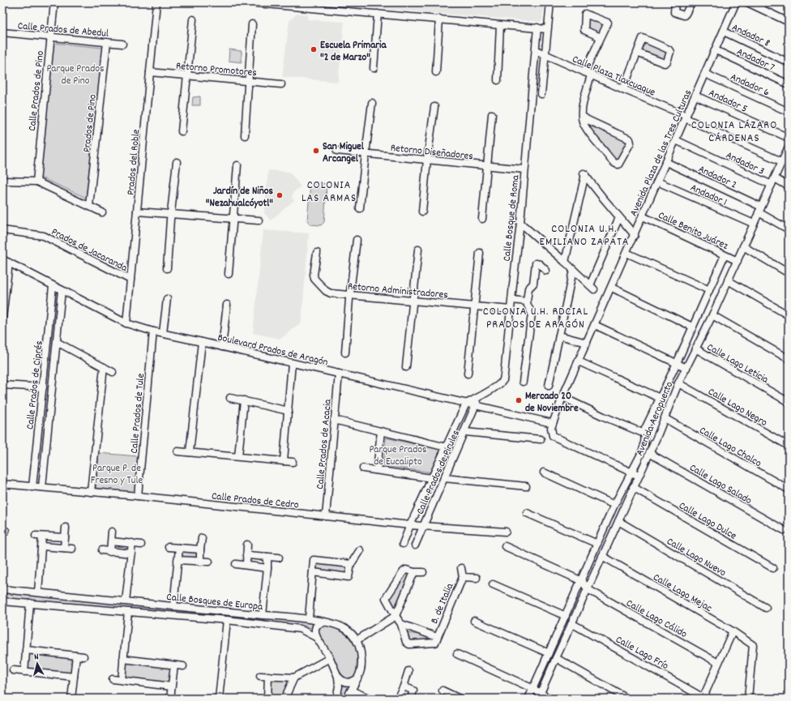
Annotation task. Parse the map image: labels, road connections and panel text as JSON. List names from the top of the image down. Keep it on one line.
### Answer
{"streets":{"street":["Calle Prados de Abedul","Andador 8","Andador 7","Retorno Promotores","Calle Plaza Tlaxcuaque","Andador 6","Calle Prados de Pino","Andador 5","Prados de Pino","Retorno Diseñadores","Avenida Plaza de las Tres Culturas","Prados del Roble","Andador 3","Andador 2","Andador 1","Calle Bosque de Roma","Calle Benito Juárez","Prados de Jacaranda","Retorno Administradores","Boulevard Prados de Aragón","Calle Lago Leticia","Calle Prados de Ciprés","Calle Lago Negro","Calle Prados de Tule","Avenida Aeropuerto","Calle Prados de Acacia","Calle Lago Chalco","Calle Prados de Pirules","Calle Lago Salado","Calle Prados de Cedro","Calle Lago Dulce","Calle Lago Nuevo","Calle Lago Mejac","Calle Bosques de Europa","B. de Italia","Calle Lago Cálido","Calle Lago Frío"]},"crossings":[["Calle Prados de Abedul","Calle Prados de Pino"],["Calle Prados de Abedul","Prados de Pino"],["Andador 8","Avenida Plaza de las Tres Culturas"],["Andador 7","Avenida Plaza de las Tres Culturas"],["Retorno Promotores","Prados del Roble"],["Calle Plaza Tlaxcuaque","Avenida Plaza de las Tres Culturas"],["Calle Plaza Tlaxcuaque","Calle Bosque de Roma"],["Calle Plaza Tlaxcuaque","Avenida Aeropuerto"],["Andador 6","Avenida Plaza de las Tres Culturas"],["Andador 5","Avenida Plaza de las Tres Culturas"],["Retorno Diseñadores","Calle Bosque de Roma"],["Avenida Plaza de las Tres Culturas","Andador 3"],["Avenida Plaza de las Tres Culturas","Andador 2"],["Avenida Plaza de las Tres Culturas","Andador 1"],["Avenida Plaza de las Tres Culturas","Calle Benito Juárez"],["Avenida Plaza de las Tres Culturas","Boulevard Prados de Aragón"],["Avenida Plaza de las Tres Culturas","Avenida Aeropuerto"],["Prados del Roble","Prados de Jacaranda"],["Prados del Roble","Boulevard Prados de Aragón"],["Andador 3","Avenida Aeropuerto"],["Andador 2","Avenida Aeropuerto"],["Andador 1","Avenida Aeropuerto"],["Calle Bosque de Roma","Retorno Administradores"],["Calle Bosque de Roma","Boulevard Prados de Aragón"],["Calle Bosque de Roma","Calle Prados de Pirules"],["Calle Benito Juárez","Avenida Aeropuerto"],["Boulevard Prados de Aragón","Calle Prados de Ciprés"],["Boulevard Prados de Aragón","Calle Prados de Tule"],["Boulevard Prados de Aragón","Calle Prados de Acacia"],["Boulevard Prados de Aragón","Calle Prados de Pirules"],["Calle Lago Leticia","Avenida Aeropuerto"],["Calle Prados de Ciprés","Calle Prados de Cedro"],["Calle Lago Negro","Avenida Aeropuerto"],["Calle Prados de Tule","Calle Prados de Cedro"],["Avenida Aeropuerto","Calle Lago Chalco"],["Avenida Aeropuerto","Calle Lago Salado"],["Avenida Aeropuerto","Calle Lago Dulce"],["Avenida Aeropuerto","Calle Lago Nuevo"],["Avenida Aeropuerto","Calle Lago Mejac"],["Avenida Aeropuerto","Calle Lago Cálido"],["Avenida Aeropuerto","Calle Lago Frío"],["Calle Prados de Acacia","Calle Prados de Cedro"],["Calle Prados de Pirules","Calle Prados de Cedro"]],"districts":["COLONIA LÁZARO CÁRDENAS","COLONIA LAS ARMAS","COLONIA U.H. EMILIANO ZAPATA","COLONIA U.H. RDCIAL PRADOS DE ARAGÓN"],"parks":["Parque Prados de Pino","Parque Prados de Eucalipto","Parque P. de Fresno y Tule"],"places":["Escuela Primaria \"2 de Marzo\"","San Miguel Arcangel","Jardín de Niños \"Nezahualcóyotl\"","Mercado 20 de Noviembre"],"north":"top"}
